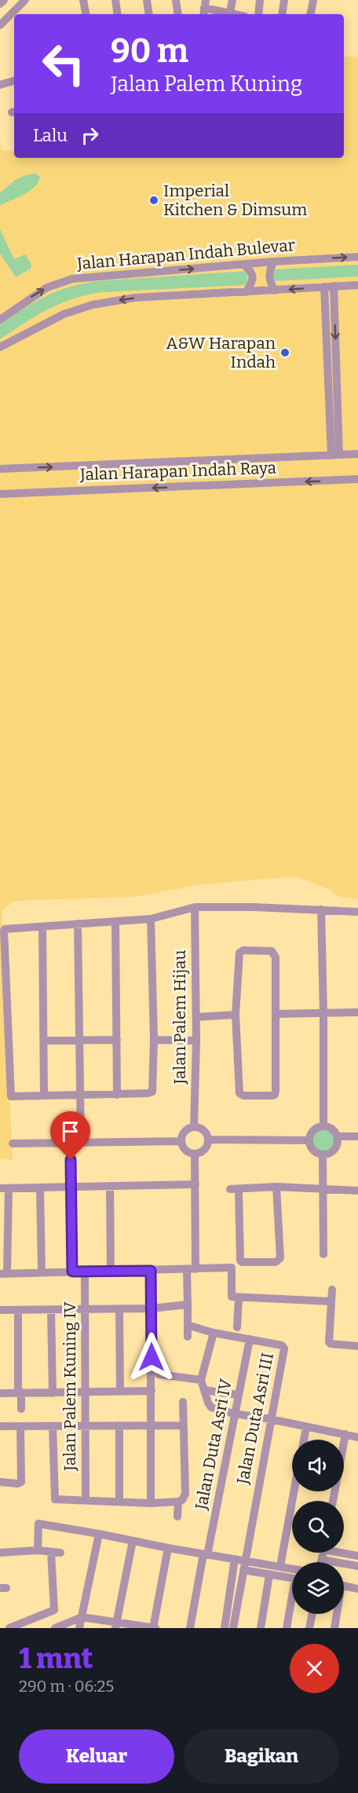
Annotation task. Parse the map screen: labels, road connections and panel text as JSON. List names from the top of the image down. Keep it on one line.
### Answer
{"streets":{"street":["Jalan Harapan Indah Bulevar","Jalan Harapan Indah Raya","Jalan Palem Hijau","Jalan Palem Kuning IV","Jalan Duta Asri III","Jalan Duta Asri IV"]},"crossings":[["Jalan Duta Asri III","Jalan Duta Asri IV"]],"places":["Imperial Kitchen & Dimsum","A&W Harapan Indah"],"page":{"turn":["90 m","Jalan Palem Kuning"],"then":"Lalu","heading":["1 mnt","290 m · 06:25"],"buttons":["Keluar","Bagikan"]}}
